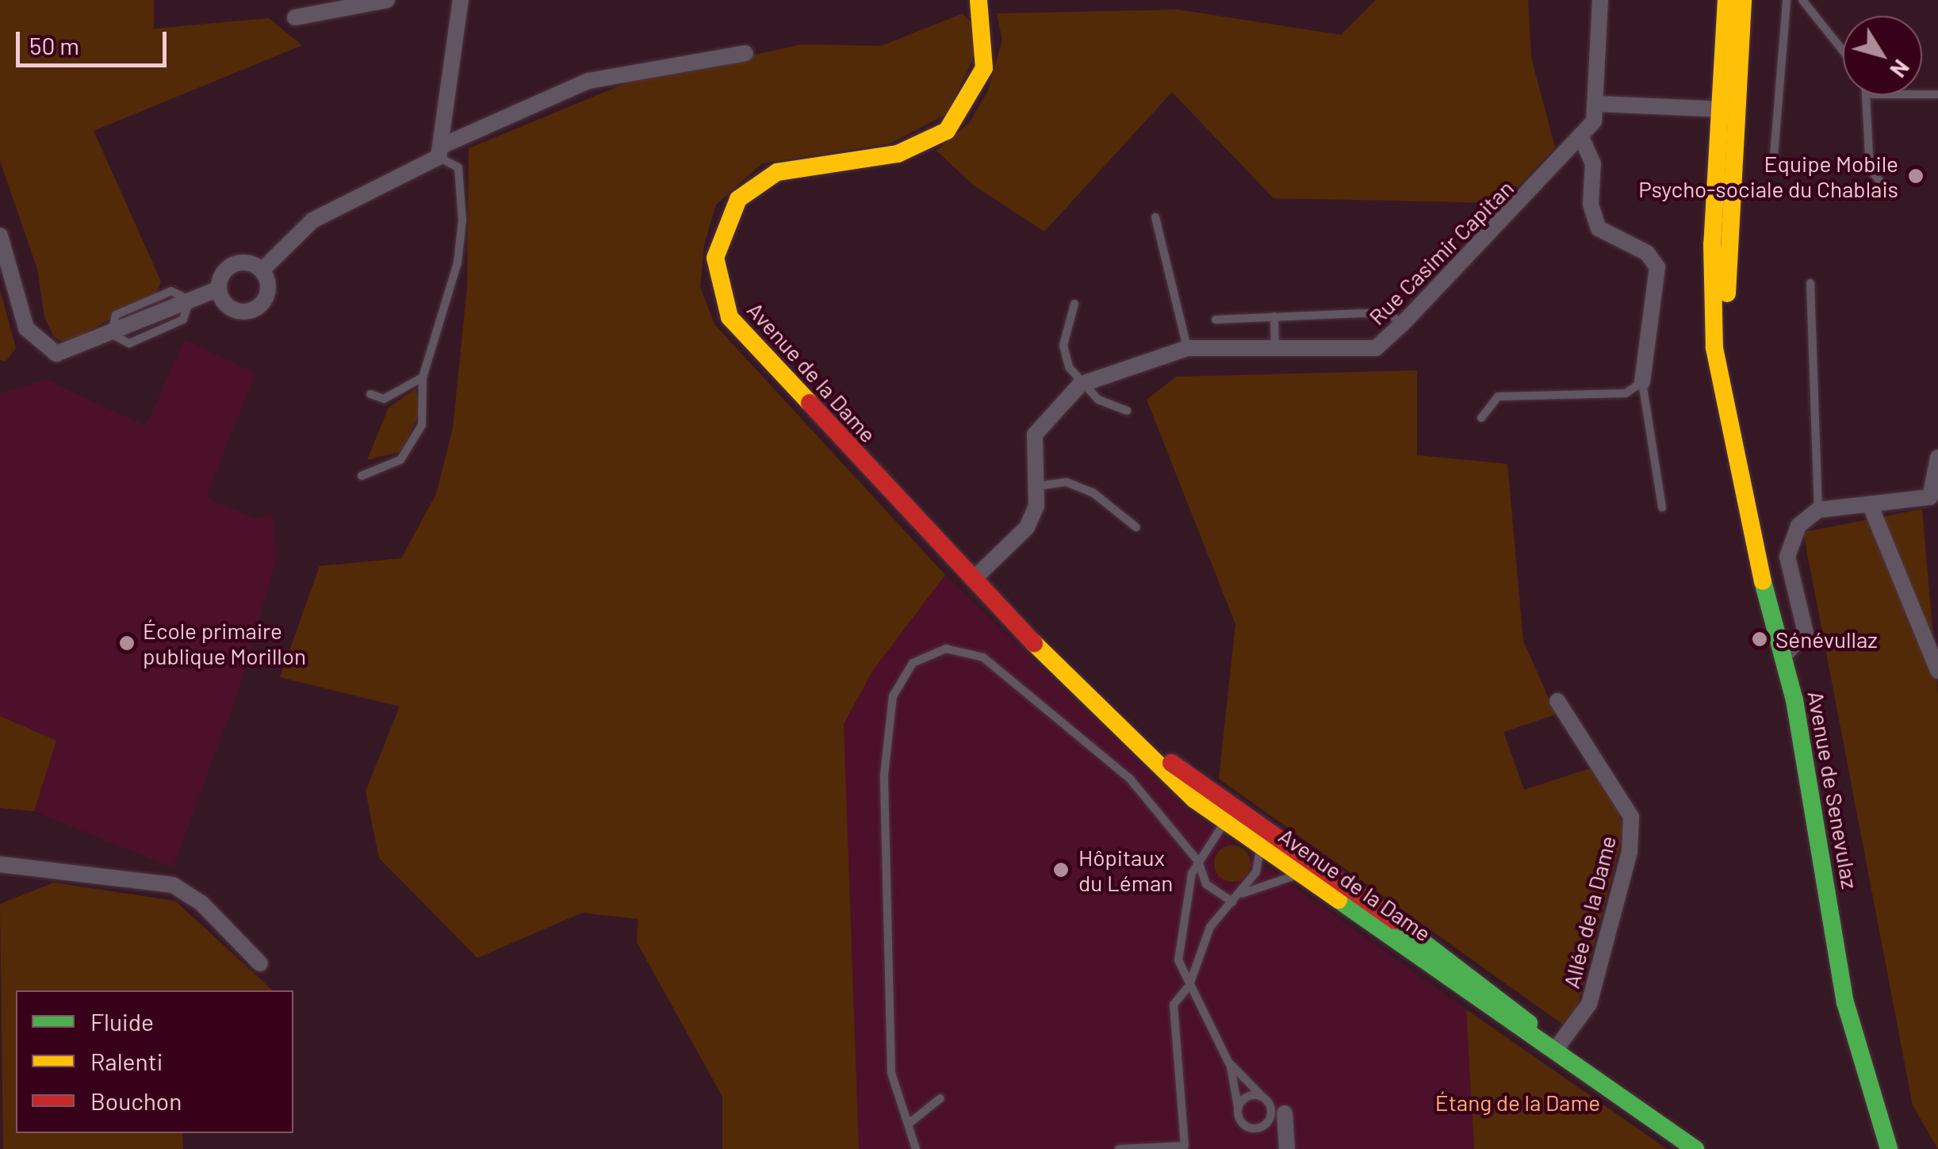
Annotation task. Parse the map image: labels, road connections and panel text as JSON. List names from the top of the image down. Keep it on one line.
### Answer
{"streets":{"main road":["Avenue de la Dame","Avenue de Senevulaz"],"street":["Rue Casimir Capitan","Allée de la Dame"]},"crossings":[["Rue Casimir Capitan","Avenue de la Dame"],["Avenue de la Dame","Allée de la Dame"]],"parks":["Étang de la Dame"],"places":["Equipe Mobile Psycho-sociale du Chablais","Sénévullaz","École primaire publique Morillon","Hôpitaux du Léman"],"legend":["Fluide","Ralenti","Bouchon"],"scale_bar":"50 m","north":"bottom right"}
